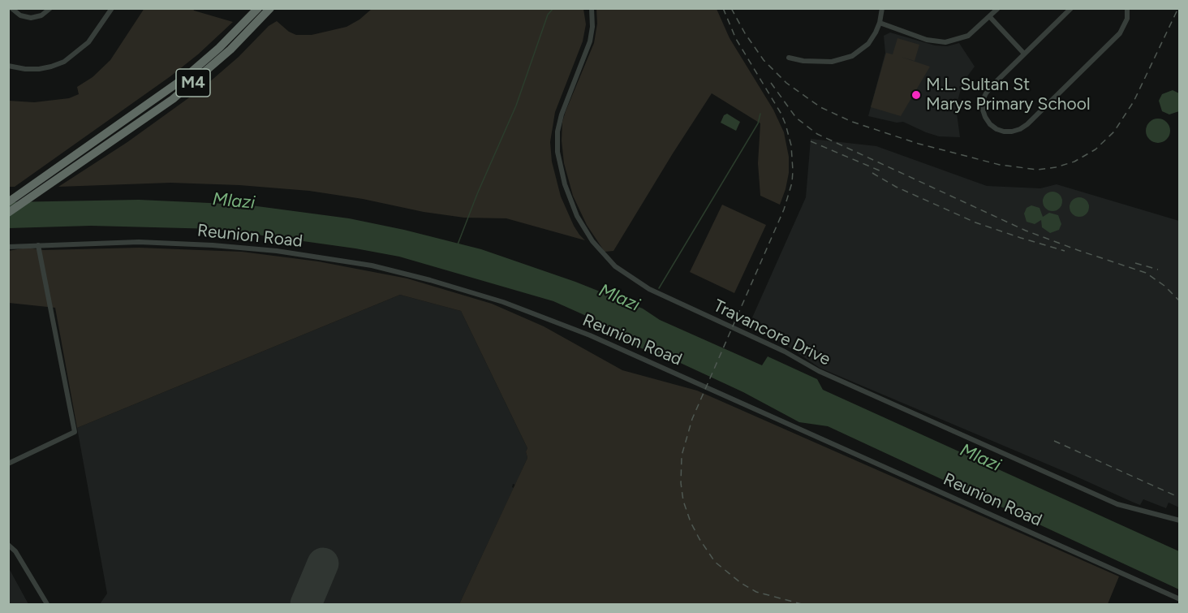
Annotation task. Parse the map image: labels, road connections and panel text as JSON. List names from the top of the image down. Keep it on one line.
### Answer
{"streets":{"highway":["M4"],"street":["Reunion Road","Travancore Drive"]},"water":["Mlazi"],"places":["M.L. Sultan St Marys Primary School"]}
